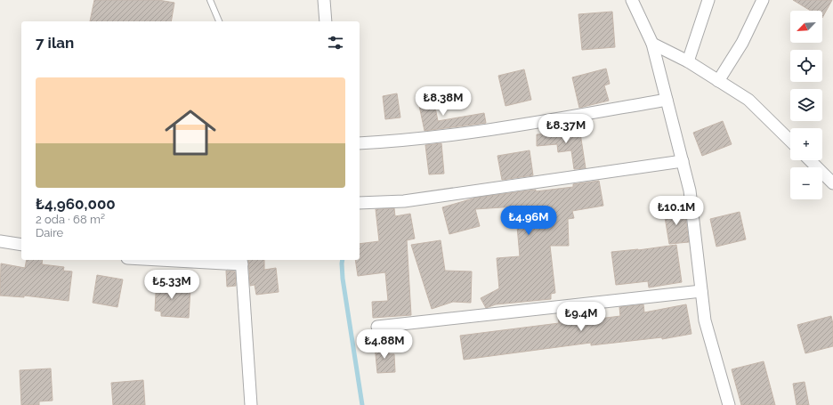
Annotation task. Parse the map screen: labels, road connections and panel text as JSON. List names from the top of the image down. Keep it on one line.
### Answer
{"north":"bottom left","page":{"map_buttons":["+","−"],"heading":"7 ilan","list":[{"name":"₺4,960,000","note":"2 oda · 68 m² · Daire"}],"price":["₺8.38M","₺8.37M","₺10.1M","₺4.96M","₺5.33M","₺9.4M","₺4.88M"]}}
